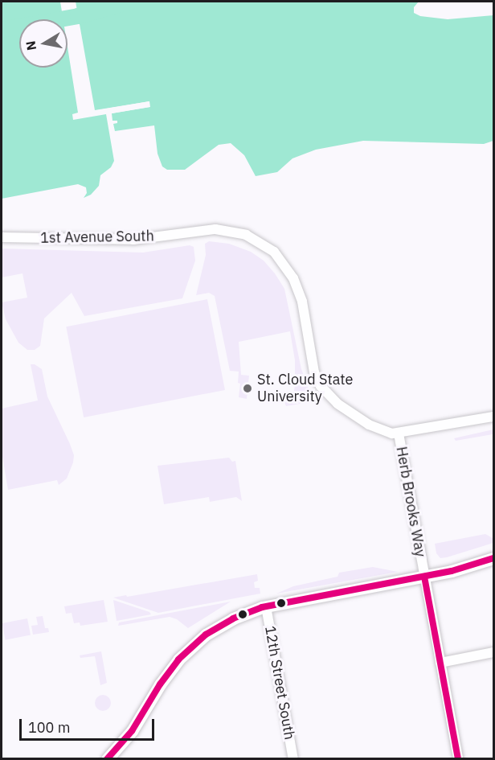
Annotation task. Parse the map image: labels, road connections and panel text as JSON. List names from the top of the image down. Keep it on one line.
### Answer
{"streets":{"street":["1st Avenue South","Herb Brooks Way","12th Street South"]},"crossings":[["1st Avenue South","Herb Brooks Way"]],"places":["St. Cloud State University"],"scale_bar":"100 m","north":"left"}
